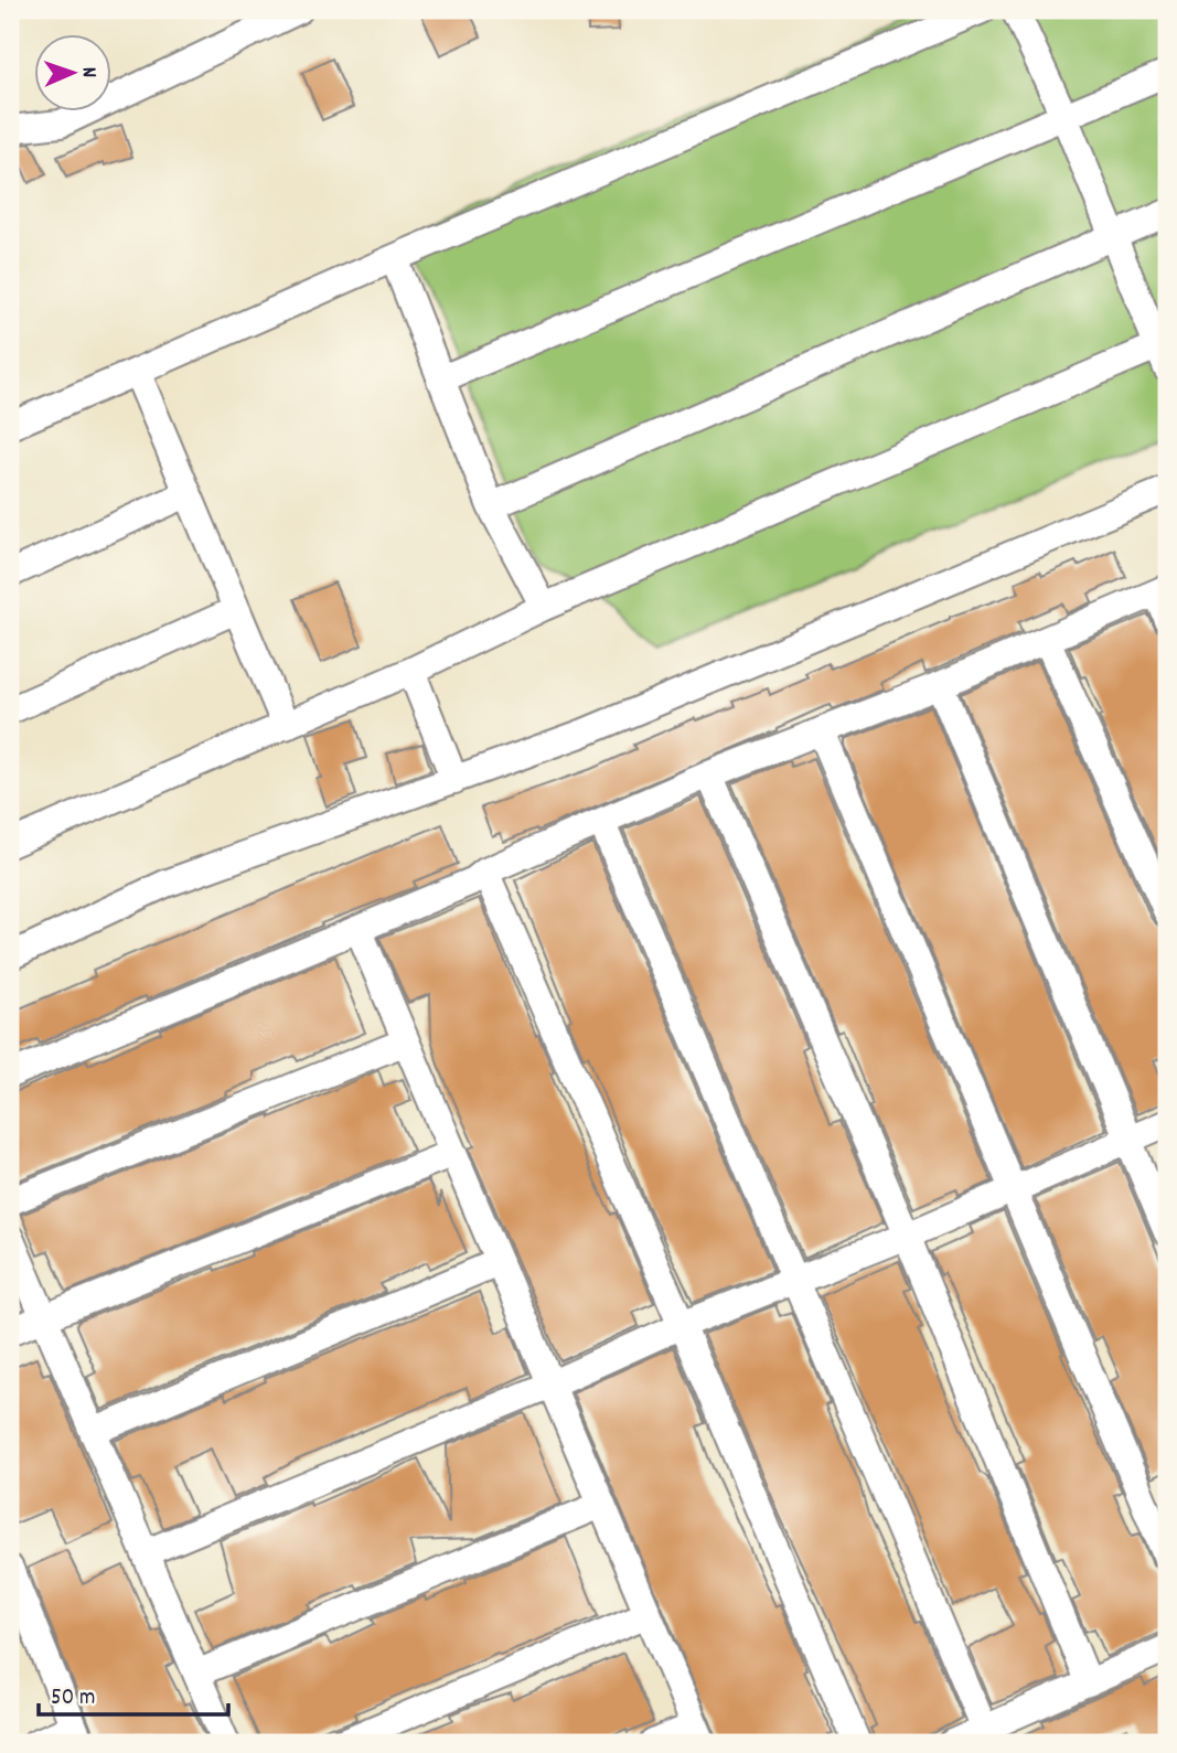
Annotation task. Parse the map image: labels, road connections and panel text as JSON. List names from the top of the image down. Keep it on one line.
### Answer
{"scale_bar":"50 m","north":"right"}
